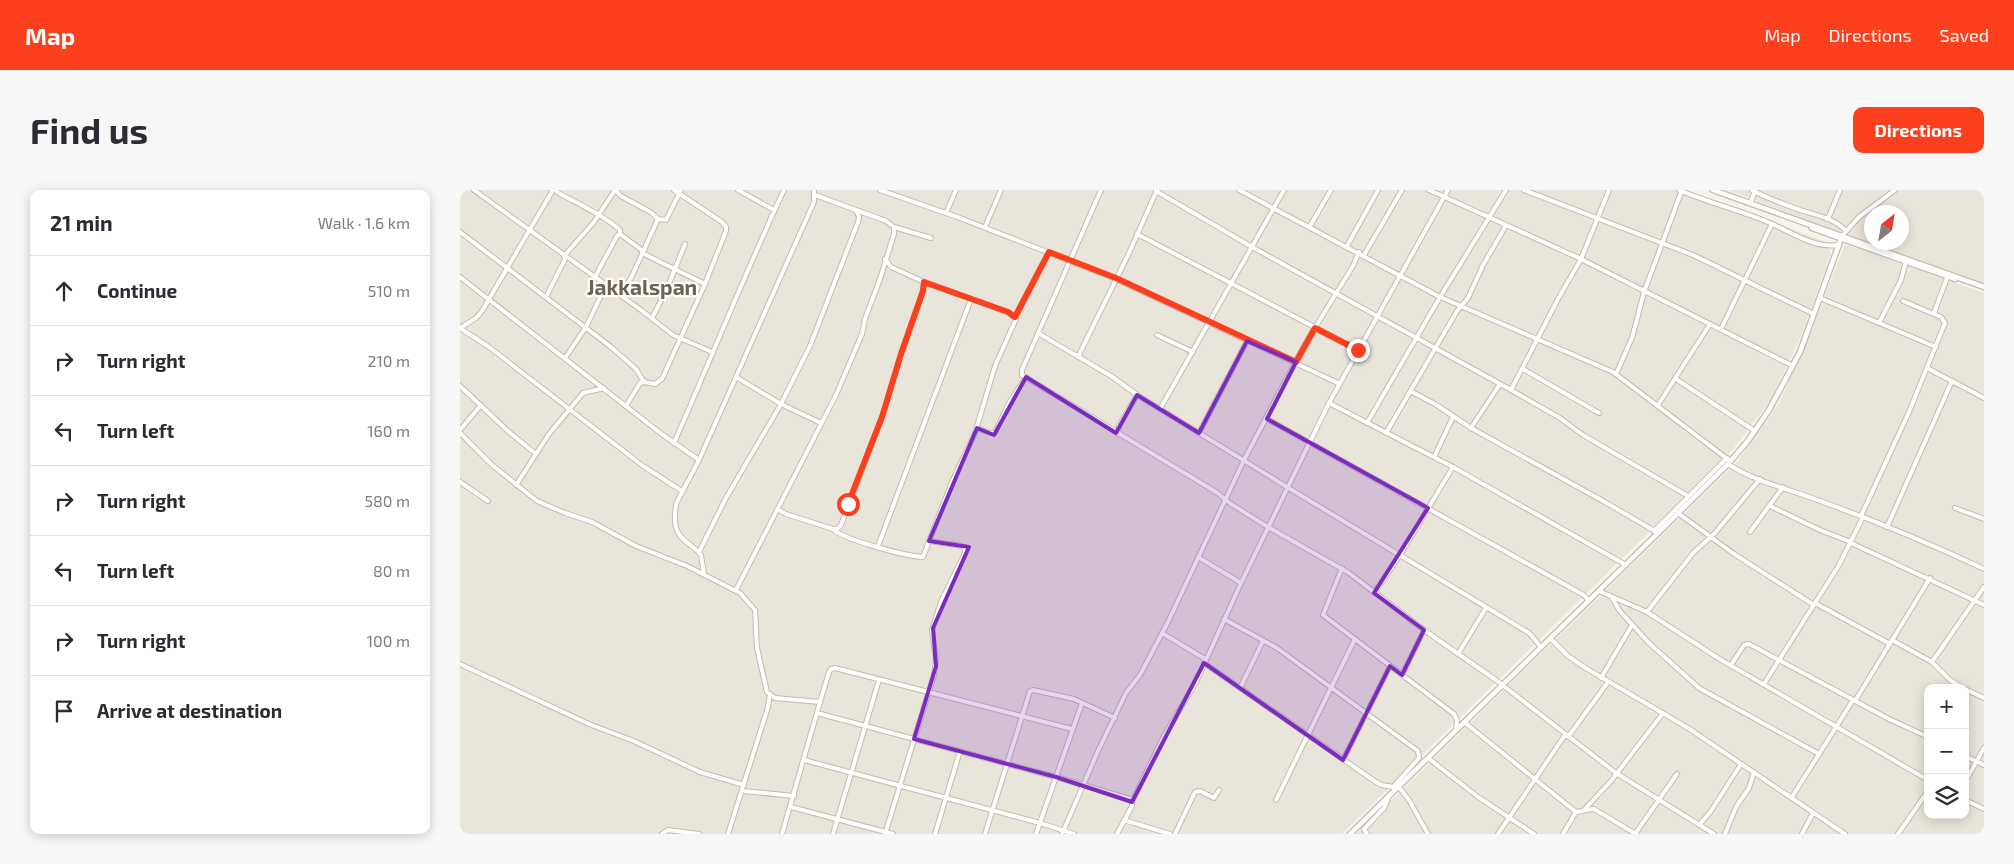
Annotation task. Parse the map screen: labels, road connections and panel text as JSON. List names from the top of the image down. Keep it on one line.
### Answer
{"districts":["Jakkalspan"],"north":"top right","page":{"header":"Map","nav":["Map","Directions","Saved"],"buttons":"Directions","title":"Find us","heading":["21 min","Walk · 1.6 km"],"list":[["Continue","510 m"],["Turn right","210 m"],["Turn left","160 m"],["Turn right","580 m"],["Turn left","80 m"],["Turn right","100 m"],"Arrive at destination"],"map_buttons":["+","−"]}}
